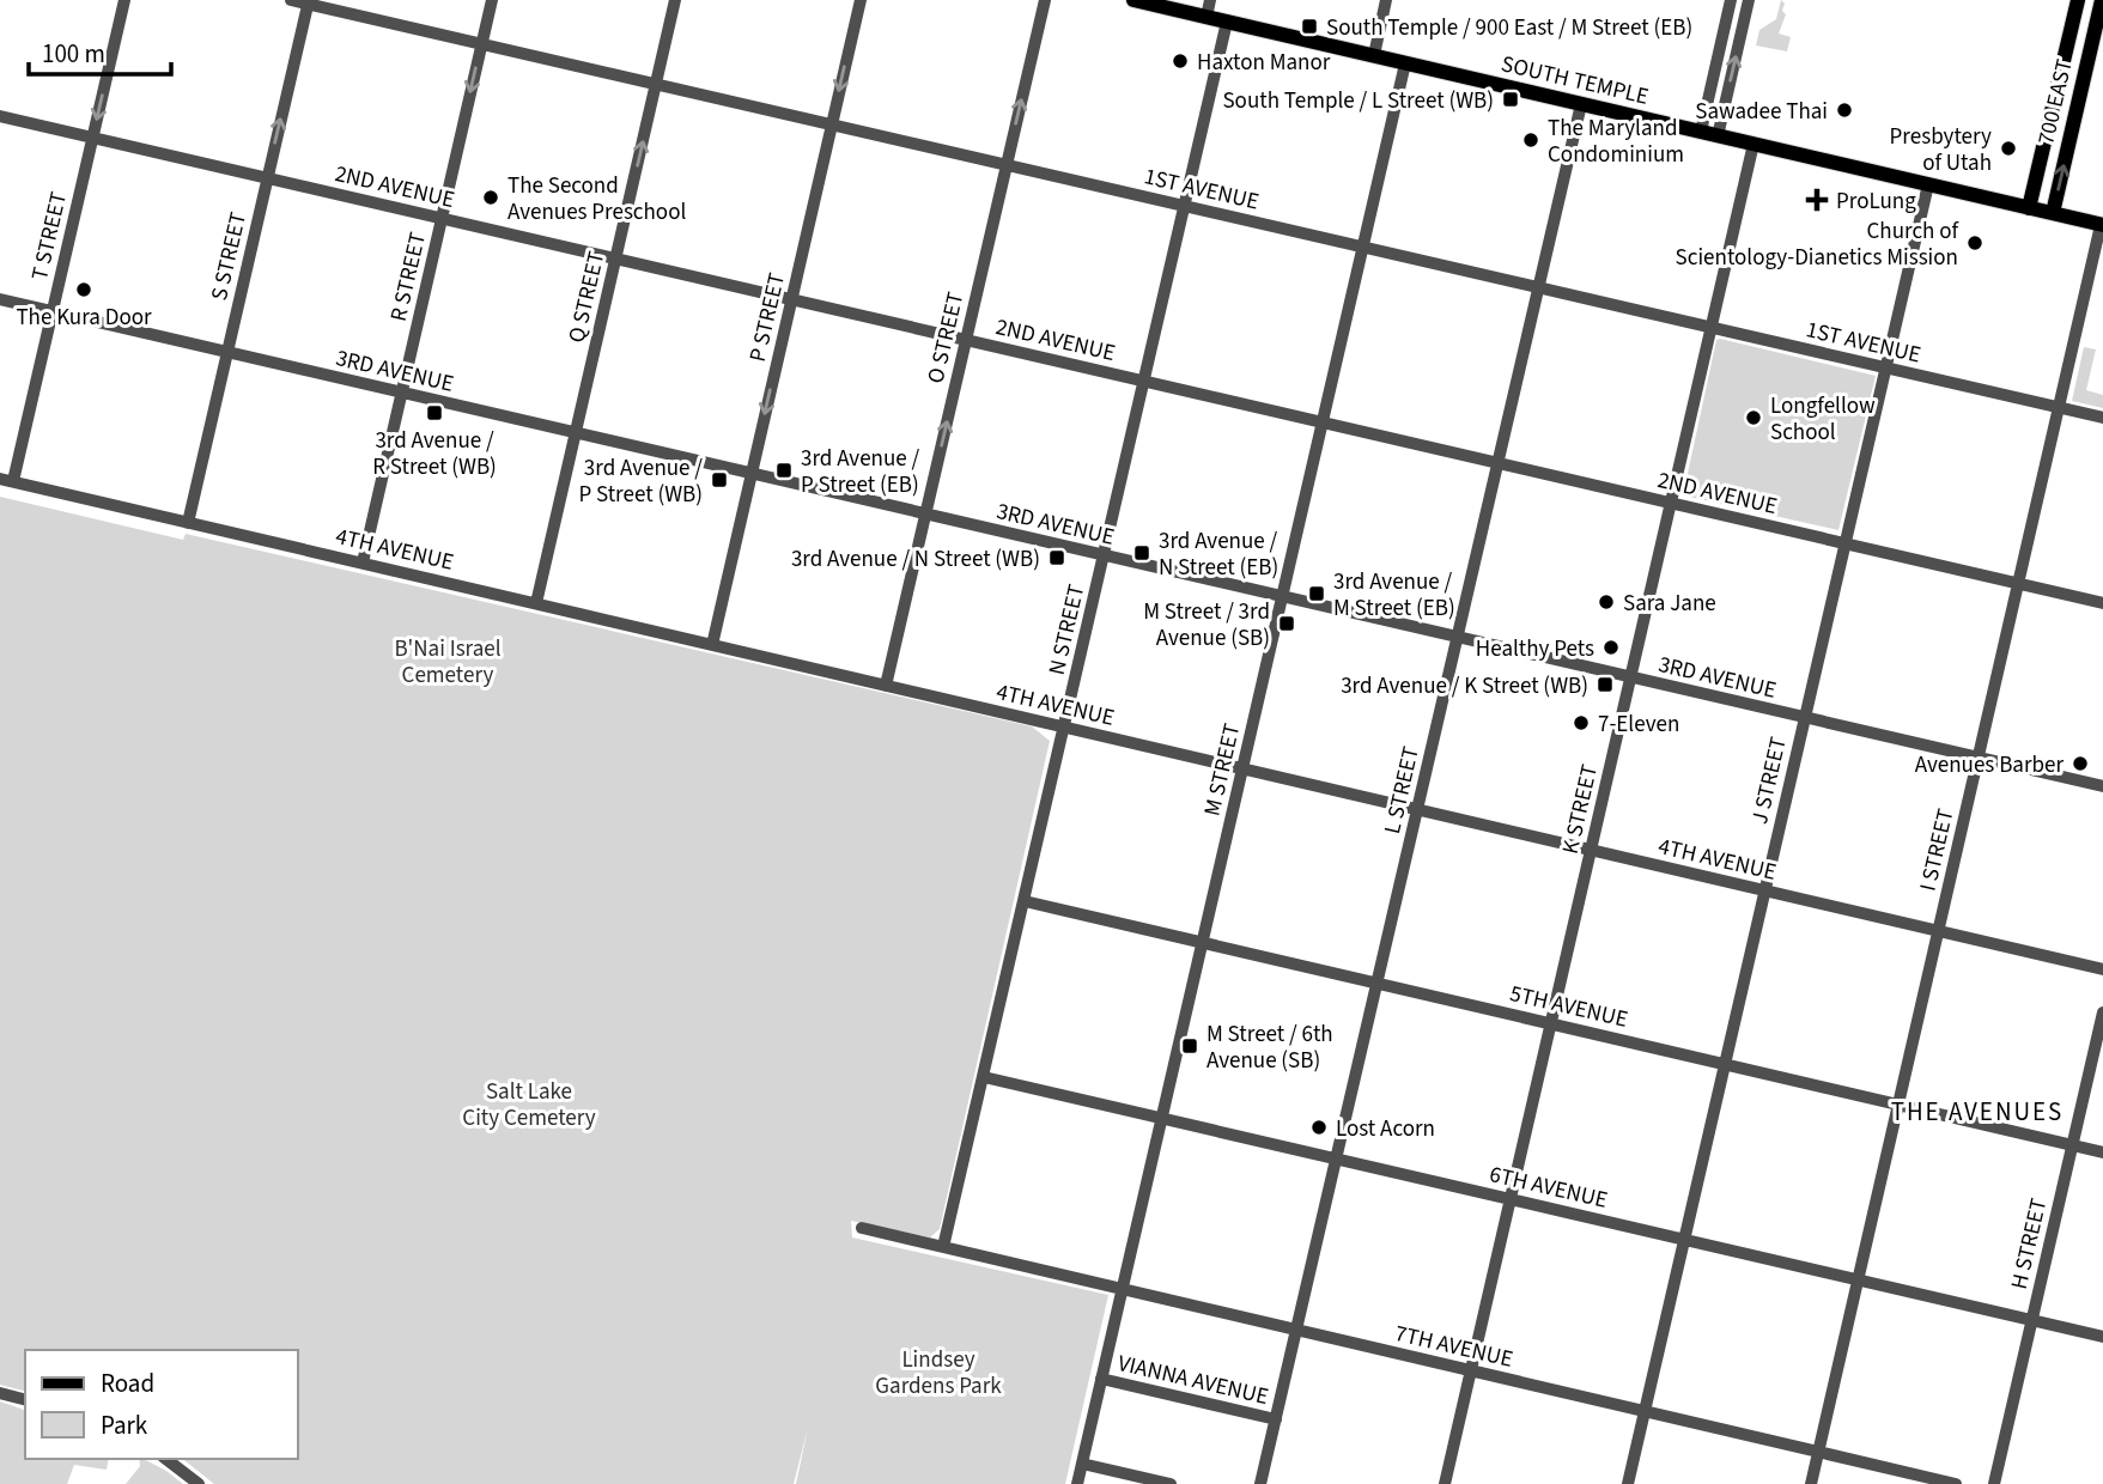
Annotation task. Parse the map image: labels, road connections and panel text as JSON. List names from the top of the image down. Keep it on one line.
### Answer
{"streets":{"main road":["SOUTH TEMPLE","700 EAST"],"street":["2ND AVENUE","1ST AVENUE","T STREET","S STREET","R STREET","Q STREET","P STREET","O STREET","3RD AVENUE","4TH AVENUE","N STREET","M STREET","J STREET","L STREET","K STREET","I STREET","5TH AVENUE","6TH AVENUE","H STREET","7TH AVENUE","VIANNA AVENUE"]},"crossings":[["SOUTH TEMPLE","700 EAST"],["SOUTH TEMPLE","N STREET"],["SOUTH TEMPLE","M STREET"],["SOUTH TEMPLE","J STREET"],["SOUTH TEMPLE","L STREET"],["SOUTH TEMPLE","K STREET"],["SOUTH TEMPLE","I STREET"],["2ND AVENUE","T STREET"],["2ND AVENUE","S STREET"],["2ND AVENUE","R STREET"],["2ND AVENUE","Q STREET"],["2ND AVENUE","P STREET"],["2ND AVENUE","O STREET"],["2ND AVENUE","N STREET"],["2ND AVENUE","M STREET"],["2ND AVENUE","J STREET"],["2ND AVENUE","L STREET"],["2ND AVENUE","K STREET"],["2ND AVENUE","I STREET"],["1ST AVENUE","S STREET"],["1ST AVENUE","R STREET"],["1ST AVENUE","Q STREET"],["1ST AVENUE","P STREET"],["1ST AVENUE","O STREET"],["1ST AVENUE","N STREET"],["1ST AVENUE","M STREET"],["1ST AVENUE","J STREET"],["1ST AVENUE","L STREET"],["1ST AVENUE","K STREET"],["1ST AVENUE","I STREET"],["T STREET","3RD AVENUE"],["T STREET","4TH AVENUE"],["S STREET","3RD AVENUE"],["S STREET","4TH AVENUE"],["R STREET","3RD AVENUE"],["R STREET","4TH AVENUE"],["Q STREET","3RD AVENUE"],["Q STREET","4TH AVENUE"],["P STREET","3RD AVENUE"],["P STREET","4TH AVENUE"],["O STREET","3RD AVENUE"],["O STREET","4TH AVENUE"],["3RD AVENUE","N STREET"],["3RD AVENUE","M STREET"],["3RD AVENUE","J STREET"],["3RD AVENUE","L STREET"],["3RD AVENUE","K STREET"],["3RD AVENUE","I STREET"],["4TH AVENUE","N STREET"],["4TH AVENUE","M STREET"],["4TH AVENUE","J STREET"],["4TH AVENUE","L STREET"],["4TH AVENUE","K STREET"],["4TH AVENUE","I STREET"],["N STREET","5TH AVENUE"],["N STREET","6TH AVENUE"],["N STREET","7TH AVENUE"],["M STREET","5TH AVENUE"],["M STREET","6TH AVENUE"],["M STREET","7TH AVENUE"],["M STREET","VIANNA AVENUE"],["J STREET","5TH AVENUE"],["J STREET","6TH AVENUE"],["J STREET","7TH AVENUE"],["L STREET","5TH AVENUE"],["L STREET","6TH AVENUE"],["L STREET","7TH AVENUE"],["L STREET","VIANNA AVENUE"],["K STREET","5TH AVENUE"],["K STREET","6TH AVENUE"],["K STREET","7TH AVENUE"],["I STREET","5TH AVENUE"],["I STREET","6TH AVENUE"],["I STREET","7TH AVENUE"],["5TH AVENUE","H STREET"],["6TH AVENUE","H STREET"]],"one_way":["P STREET","O STREET"],"districts":["THE AVENUES"],"parks":["B'Nai Israel Cemetery","Salt Lake City Cemetery","Lindsey Gardens Park"],"places":{"transit":["South Temple / 900 East / M Street (EB)","South Temple / L Street (WB)","3rd Avenue / R Street (WB)","3rd Avenue / P Street (EB)","3rd Avenue / P Street (WB)","3rd Avenue / N Street (EB)","3rd Avenue / N Street (WB)","3rd Avenue / M Street (EB)","M Street / 3rd Avenue (SB)","3rd Avenue / K Street (WB)","M Street / 6th Avenue (SB)"],"other":["Haxton Manor","Sawadee Thai","The Maryland Condominium","Presbytery of Utah","The Second Avenues Preschool","Church of Scientology-Dianetics Mission","The Kura Door","Longfellow School","Sara Jane","Healthy Pets","7-Eleven","Avenues Barber","Lost Acorn"],"health":["ProLung"]},"legend":["Road","Park"],"scale_bar":"100 m"}
